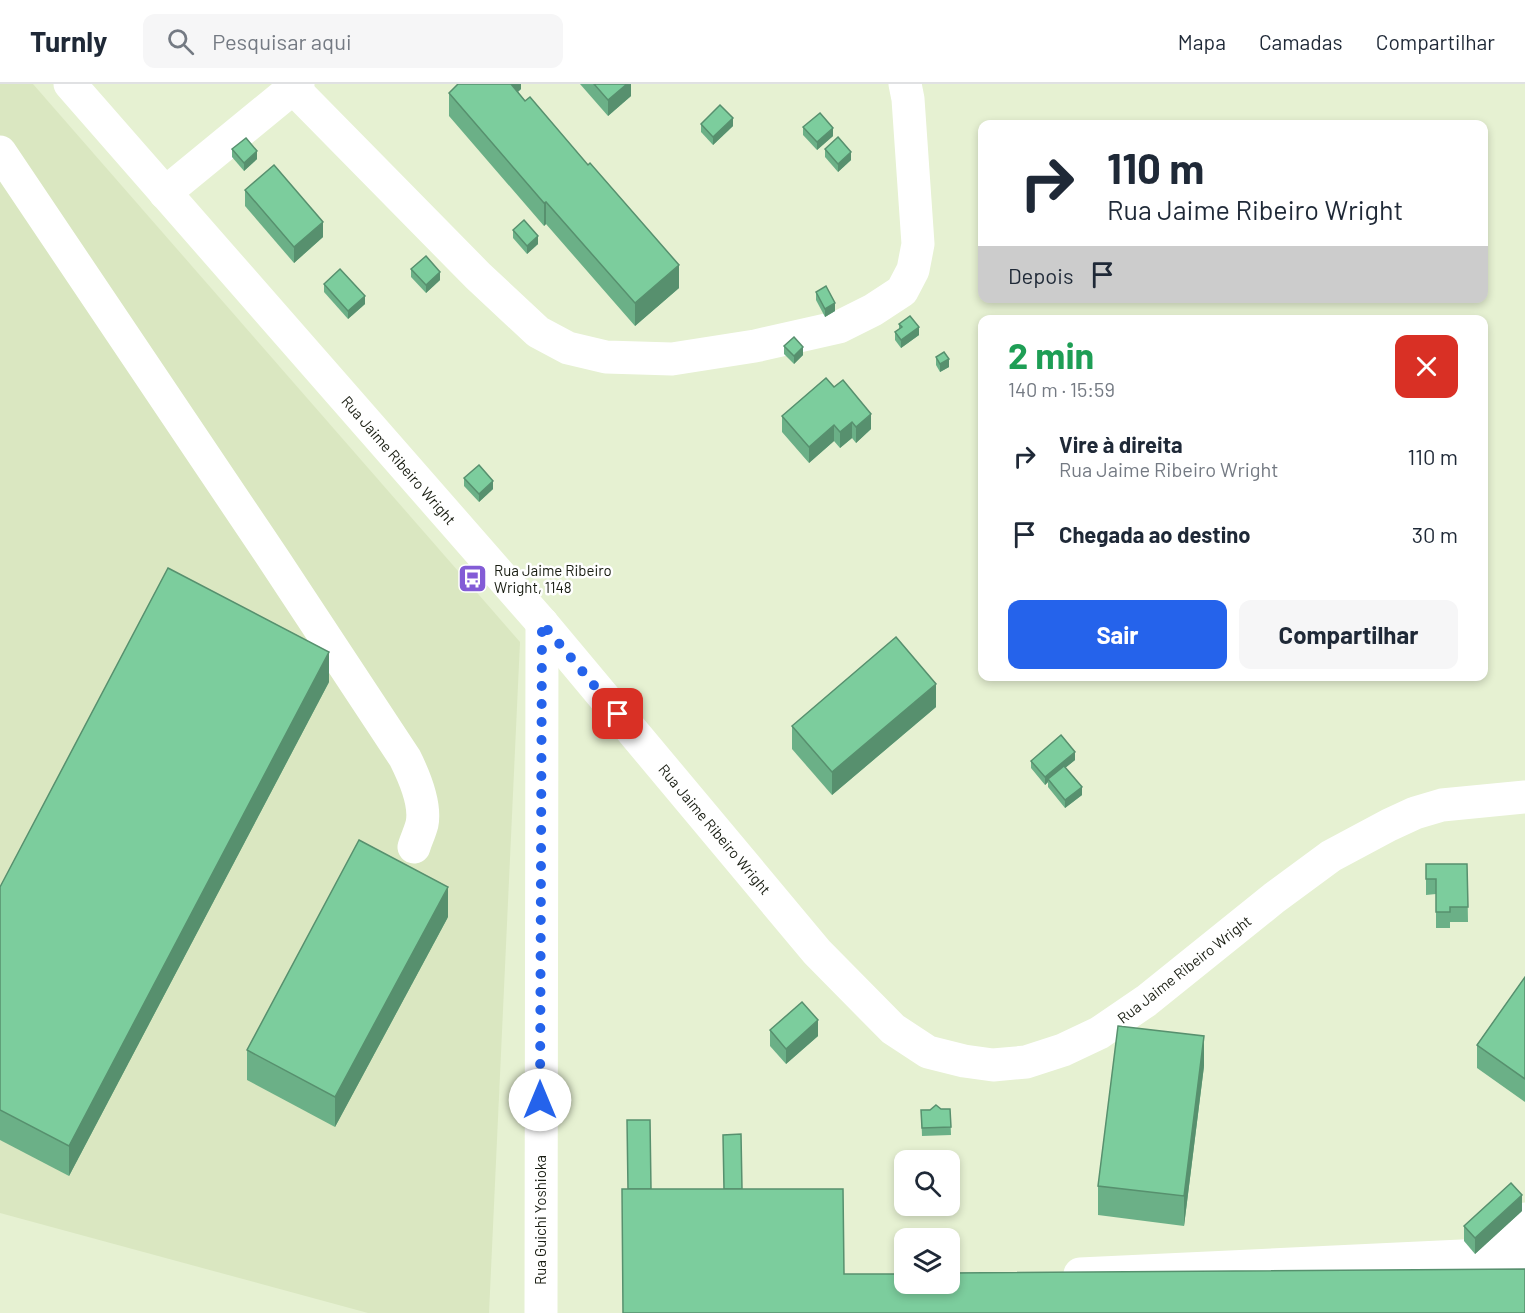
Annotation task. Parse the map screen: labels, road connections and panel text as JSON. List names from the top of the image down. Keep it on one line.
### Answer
{"streets":{"street":["Rua Jaime Ribeiro Wright","Rua Guichi Yoshioka"]},"crossings":[["Rua Jaime Ribeiro Wright","Rua Guichi Yoshioka"]],"places":{"bus stop":["Rua Jaime Ribeiro Wright, 1148"]},"page":{"header":"Turnly","search":"Pesquisar aqui","nav":["Mapa","Camadas","Compartilhar"],"turn":["110 m","Rua Jaime Ribeiro Wright"],"then":"Depois","heading":["2 min","140 m · 15:59"],"list":[{"name":"Vire à direita","note":"Rua Jaime Ribeiro Wright","value":"110 m"},{"name":"Chegada ao destino","value":"30 m"}],"buttons":["Sair","Compartilhar"]}}
